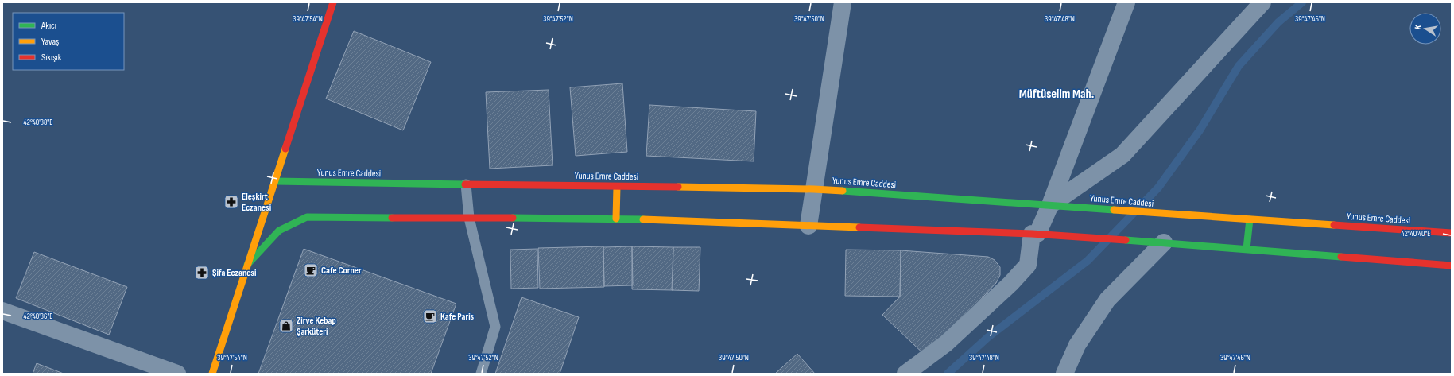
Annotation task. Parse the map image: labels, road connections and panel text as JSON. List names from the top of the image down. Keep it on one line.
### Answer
{"streets":{"street":["Yunus Emre Caddesi"]},"districts":["Müftüselim Mah."],"places":{"pharmacy":["Eleşkirt Eczanesi","Şifa Eczanesi"],"cafe":["Cafe Corner","Kafe Paris"],"shop":["Zirve Kebap Şarküteri"]},"legend":["Akıcı","Yavaş","Sıkışık"],"north":"left","coordinates":["39°47'54\"N","39°47'52\"N","39°47'50\"N","39°47'48\"N","39°47'46\"N","42°40'38\"E","42°40'40\"E","42°40'36\"E"]}
